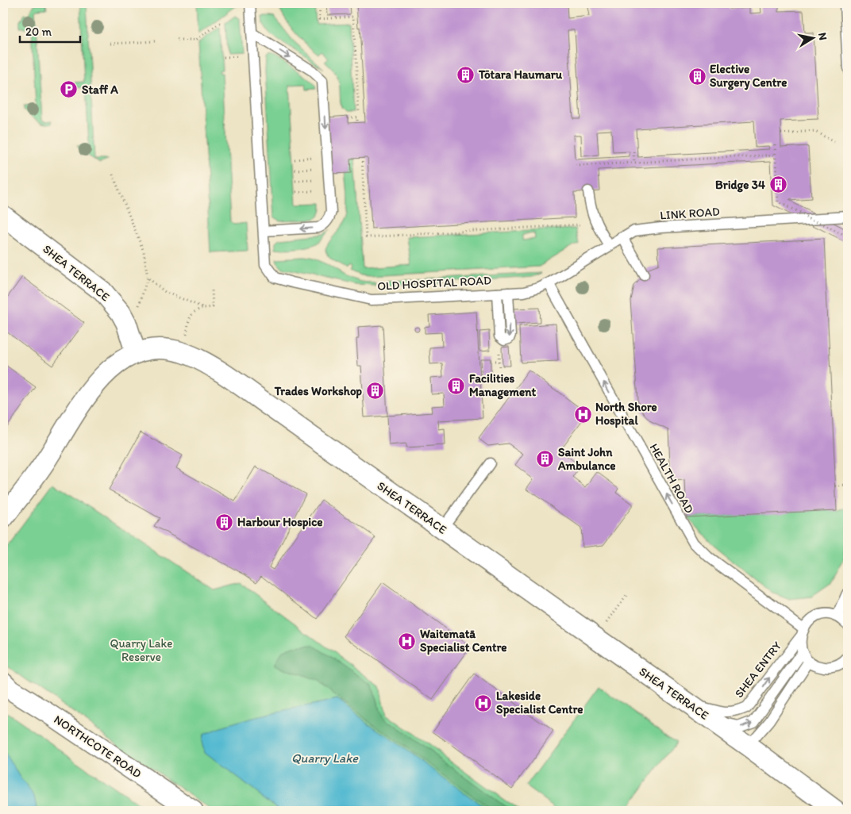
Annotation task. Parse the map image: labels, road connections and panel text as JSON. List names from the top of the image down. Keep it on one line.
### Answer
{"streets":{"street":["SHEA TERRACE","NORTHCOTE ROAD"],"lane":["LINK ROAD","OLD HOSPITAL ROAD","HEALTH ROAD","SHEA ENTRY"]},"crossings":[["LINK ROAD","OLD HOSPITAL ROAD"],["LINK ROAD","HEALTH ROAD"],["SHEA TERRACE","SHEA ENTRY"],["OLD HOSPITAL ROAD","HEALTH ROAD"],["HEALTH ROAD","SHEA ENTRY"]],"one_way":["HEALTH ROAD"],"water":["Quarry Lake"],"parks":["Quarry Lake Reserve"],"places":{"building":["Tōtara Haumaru","Elective Surgery Centre","Bridge 34","Facilities Management","Trades Workshop","Saint John Ambulance","Harbour Hospice"],"parking":["Staff A"],"hospital":["North Shore Hospital","Waitematā Specialist Centre","Lakeside Specialist Centre"]},"scale_bar":"20 m","north":"right"}
